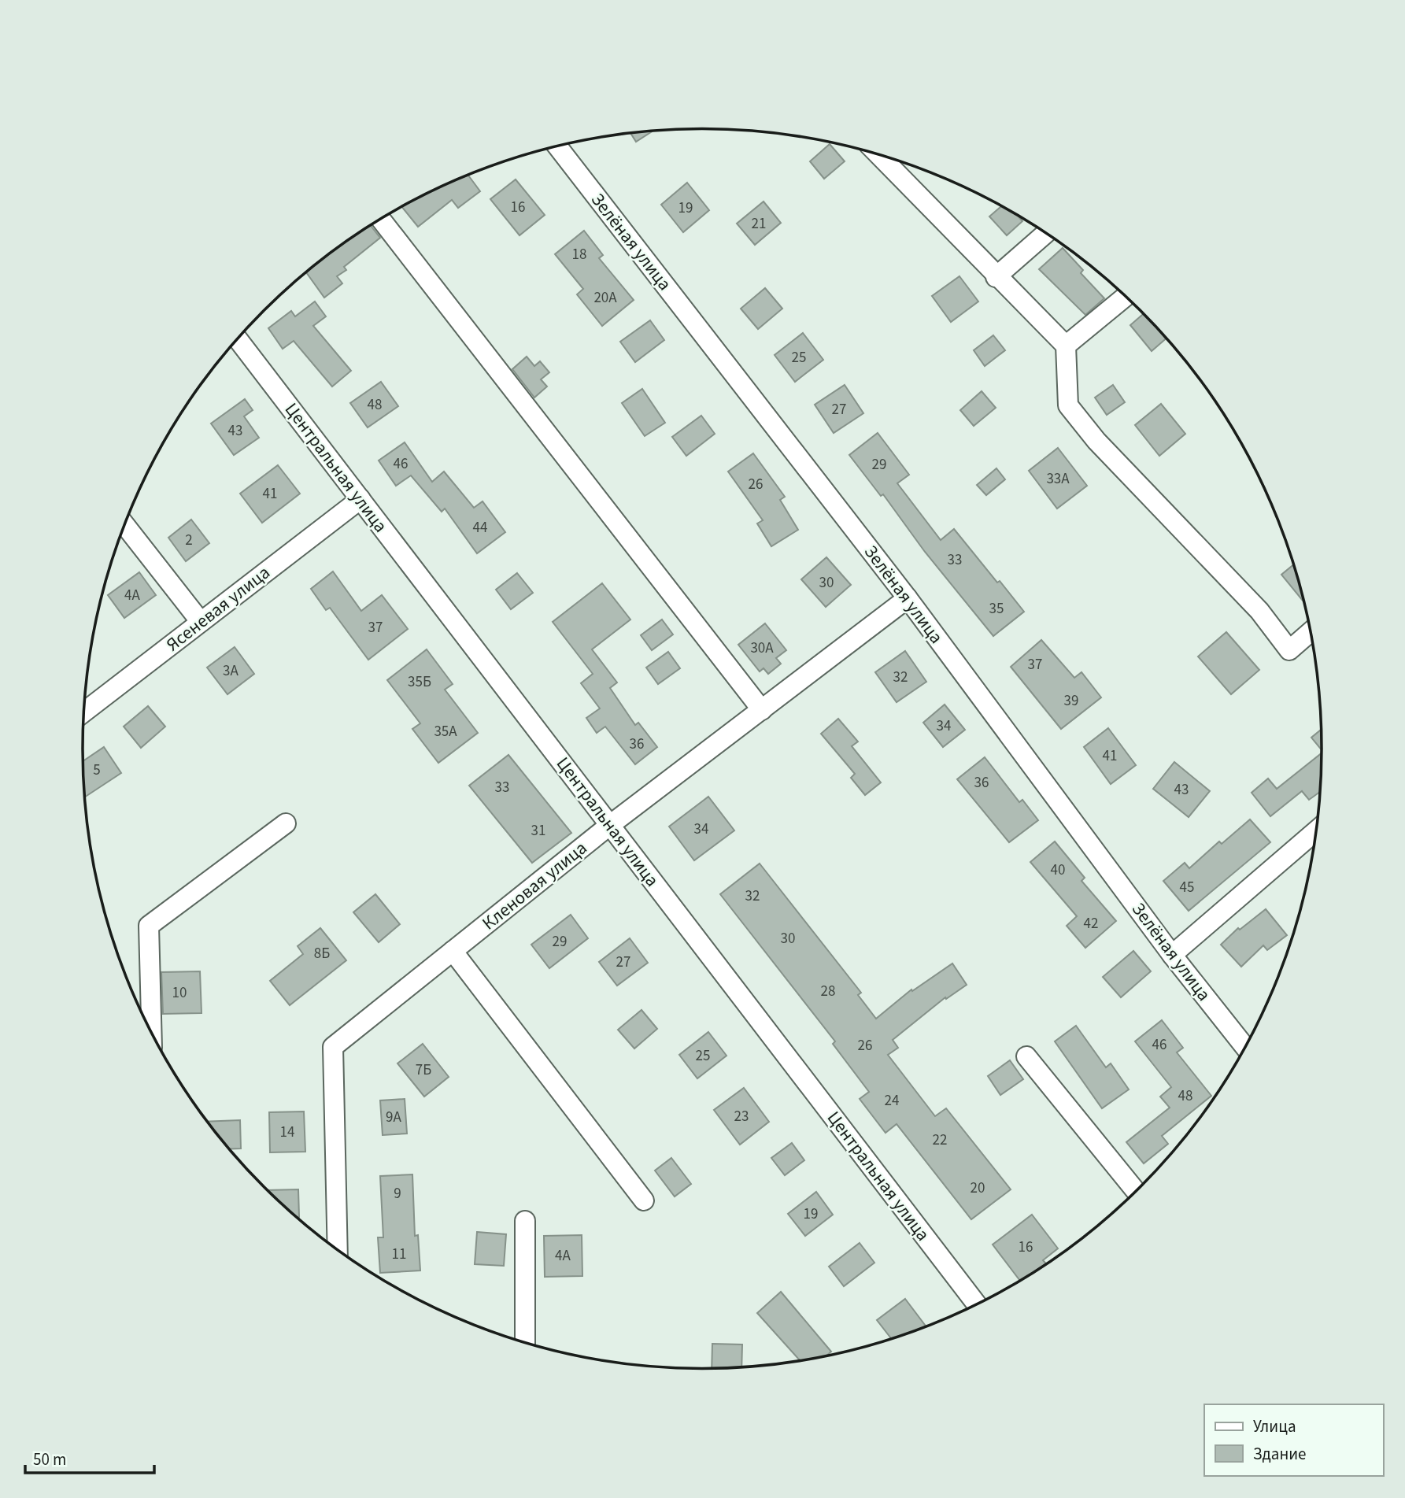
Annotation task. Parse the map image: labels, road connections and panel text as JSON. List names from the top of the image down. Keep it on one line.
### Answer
{"streets":{"street":["Зелёная улица","Центральная улица","Ясеневая улица","Кленовая улица"]},"crossings":[["Зелёная улица","Кленовая улица"],["Центральная улица","Ясеневая улица"],["Центральная улица","Кленовая улица"]],"house_numbers":["16","19","21","18","20А","25","48","27","43","46","29","33А","26","41","44","2","33","30","4А","35","37","30А","37","3А","32","35Б","39","34","35А","36","41","5","36","33","43","34","31","40","45","32","42","30","29","8Б","27","28","10","46","26","25","7Б","48","24","23","9А","14","22","20","9","19","16","11","4А"],"legend":["Улица","Здание"],"scale_bar":"50 m"}
